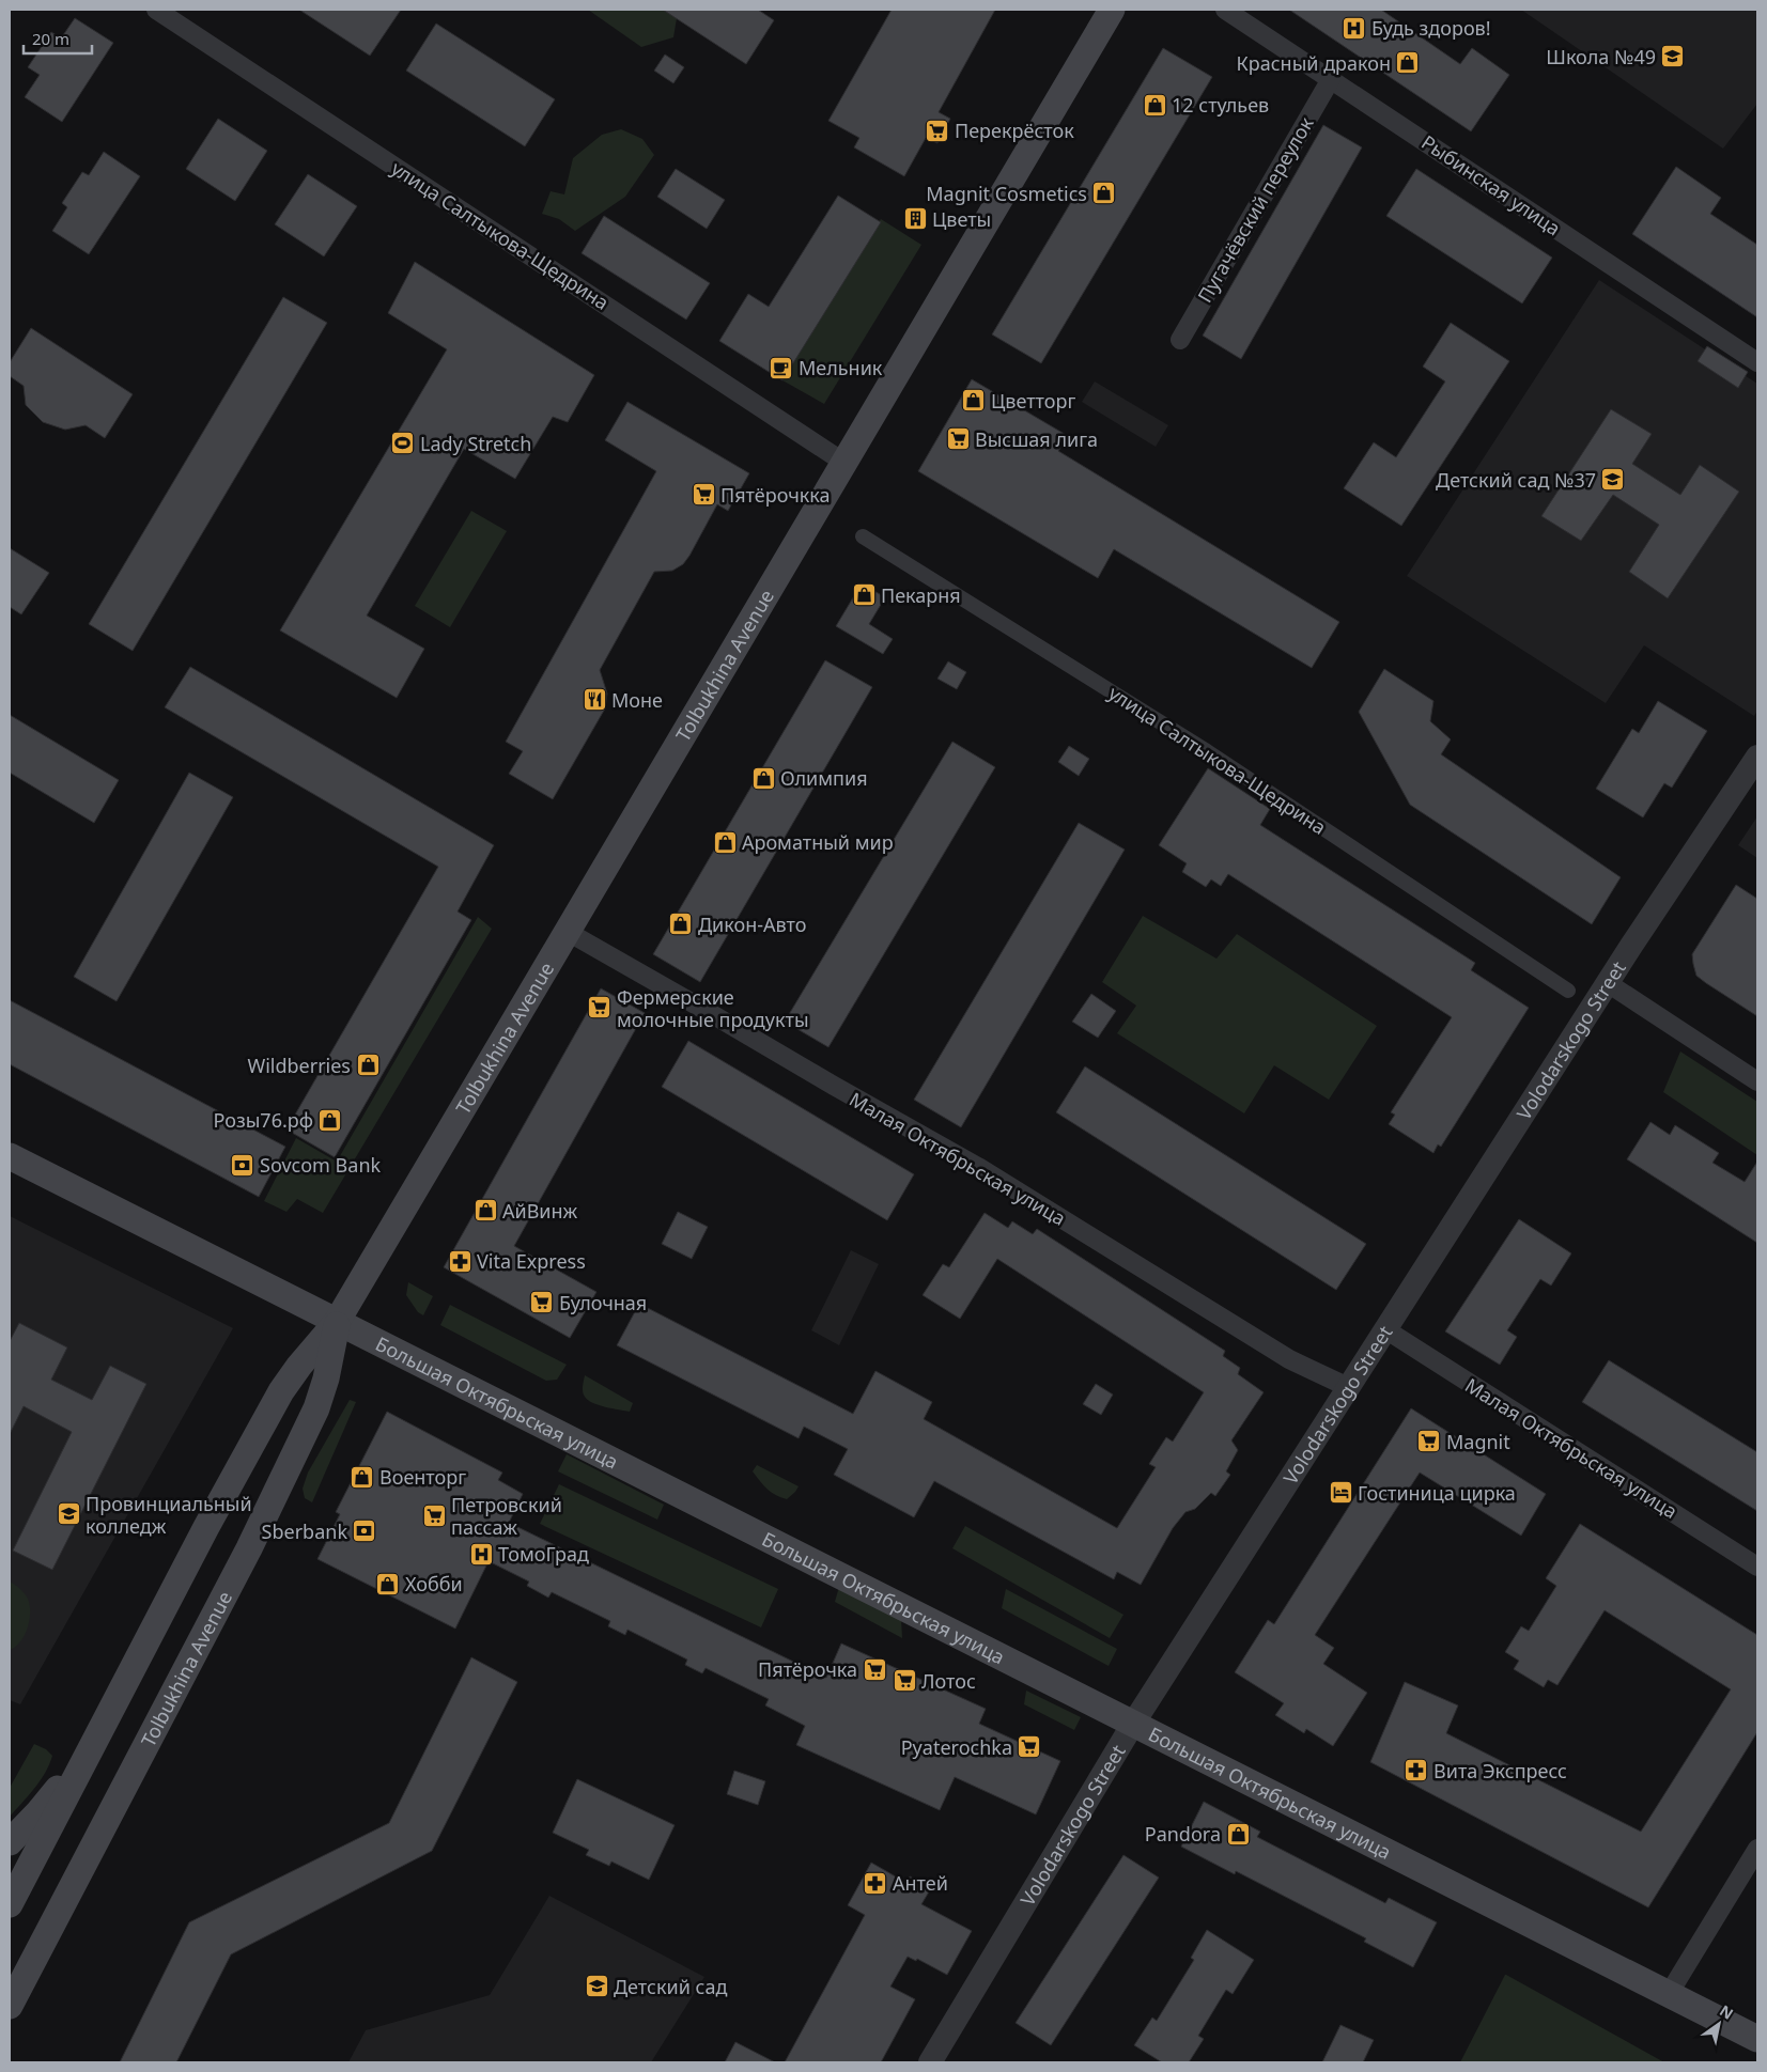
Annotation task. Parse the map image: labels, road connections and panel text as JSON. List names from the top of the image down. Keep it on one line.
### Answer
{"streets":{"main road":["Tolbukhina Avenue","Большая Октябрьская улица"],"street":["Рыбинская улица","Пугачёвский переулок","улица Салтыкова-Щедрина","Volodarskogo Street","Малая Октябрьская улица"]},"crossings":[["Рыбинская улица","Пугачёвский переулок"],["улица Салтыкова-Щедрина","Tolbukhina Avenue"],["Tolbukhina Avenue","Малая Октябрьская улица"],["Tolbukhina Avenue","Большая Октябрьская улица"],["Volodarskogo Street","Малая Октябрьская улица"],["Volodarskogo Street","Большая Октябрьская улица"]],"places":{"hospital":["Будь здоров!","ТомоГрад"],"school or university":["Школа №49","Детский сад №37","Провинциальный колледж","Детский сад"],"shop":["Красный дракон","12 стульев","Magnit Cosmetics","Цветторг","Пекарня","Олимпия","Ароматный мир","Дикон-Авто","Wildberries","Розы76.рф","АйВинж","Военторг","Хобби","Pandora"],"supermarket":["Перекрёсток","Высшая лига","Пятёрочкка","Фермерские молочные продукты","Булочная","Magnit","Петровский пассаж","Пятёрочка","Лотос","Pyaterochka"],"building":["Цветы"],"cafe":["Мельник"],"sports":["Lady Stretch"],"restaurant":["Моне"],"bank":["Sovcom Bank","Sberbank"],"pharmacy":["Vita Express","Вита Экспресс","Антей"],"hotel":["Гостиница цирка"]},"scale_bar":"20 m","north":"top right"}
